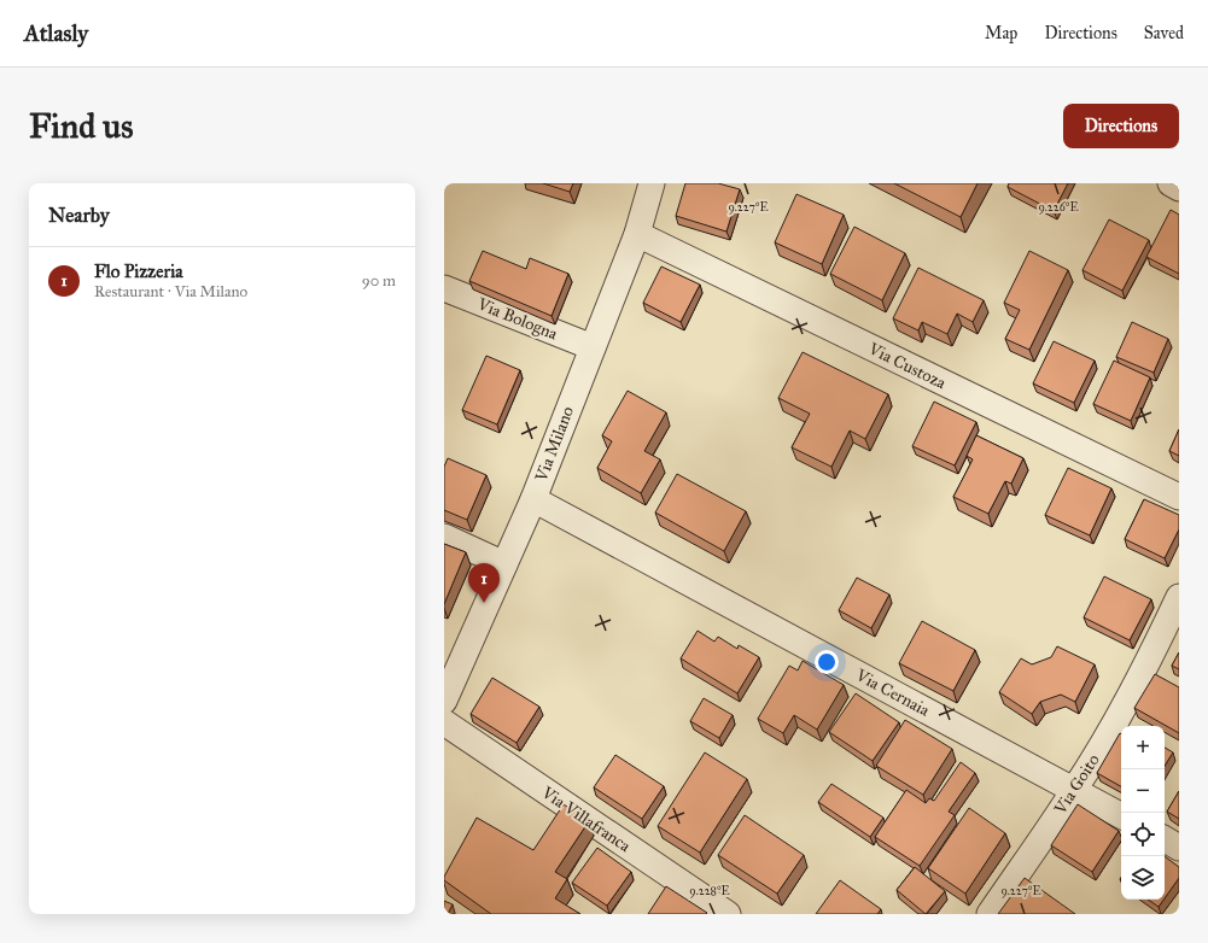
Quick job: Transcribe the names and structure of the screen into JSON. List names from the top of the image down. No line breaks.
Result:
{"streets":{"street":["Via Bologna","Via Custoza","Via Milano","Via Cernaia","Via Goito","Via Villafranca"]},"crossings":[["Via Bologna","Via Milano"],["Via Custoza","Via Milano"],["Via Milano","Via Cernaia"],["Via Cernaia","Via Goito"]],"page":{"header":"Atlasly","nav":["Map","Directions","Saved"],"buttons":"Directions","title":"Find us","heading":"Nearby","list":[{"mark":"1","name":"Flo Pizzeria","note":"Restaurant · Via Milano","value":"90 m"}],"pins":"1","map_buttons":["+","−"]},"coordinates":["9.227°E","9.226°E","9.228°E"]}
